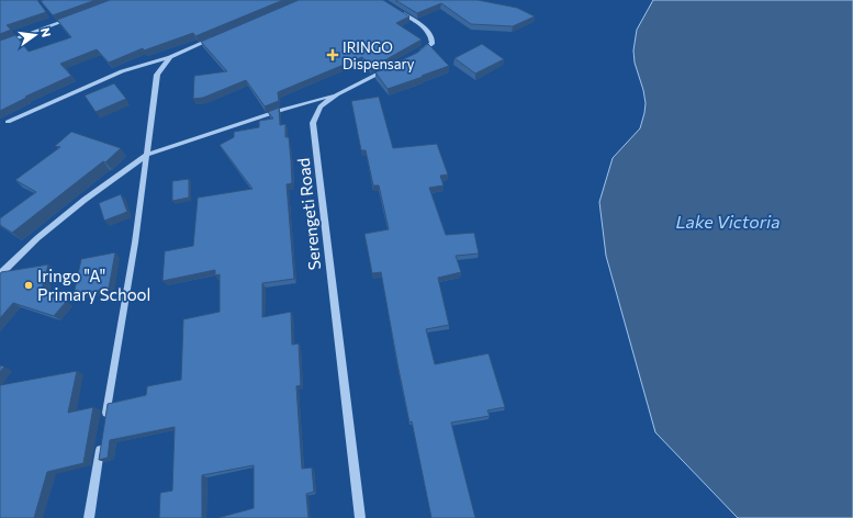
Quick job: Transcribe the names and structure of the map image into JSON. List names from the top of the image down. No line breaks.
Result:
{"streets":{"street":["Serengeti Road"]},"water":["Lake Victoria"],"places":{"health":["IRINGO Dispensary"],"other":["Iringo \"A\" Primary School"]},"north":"right"}
